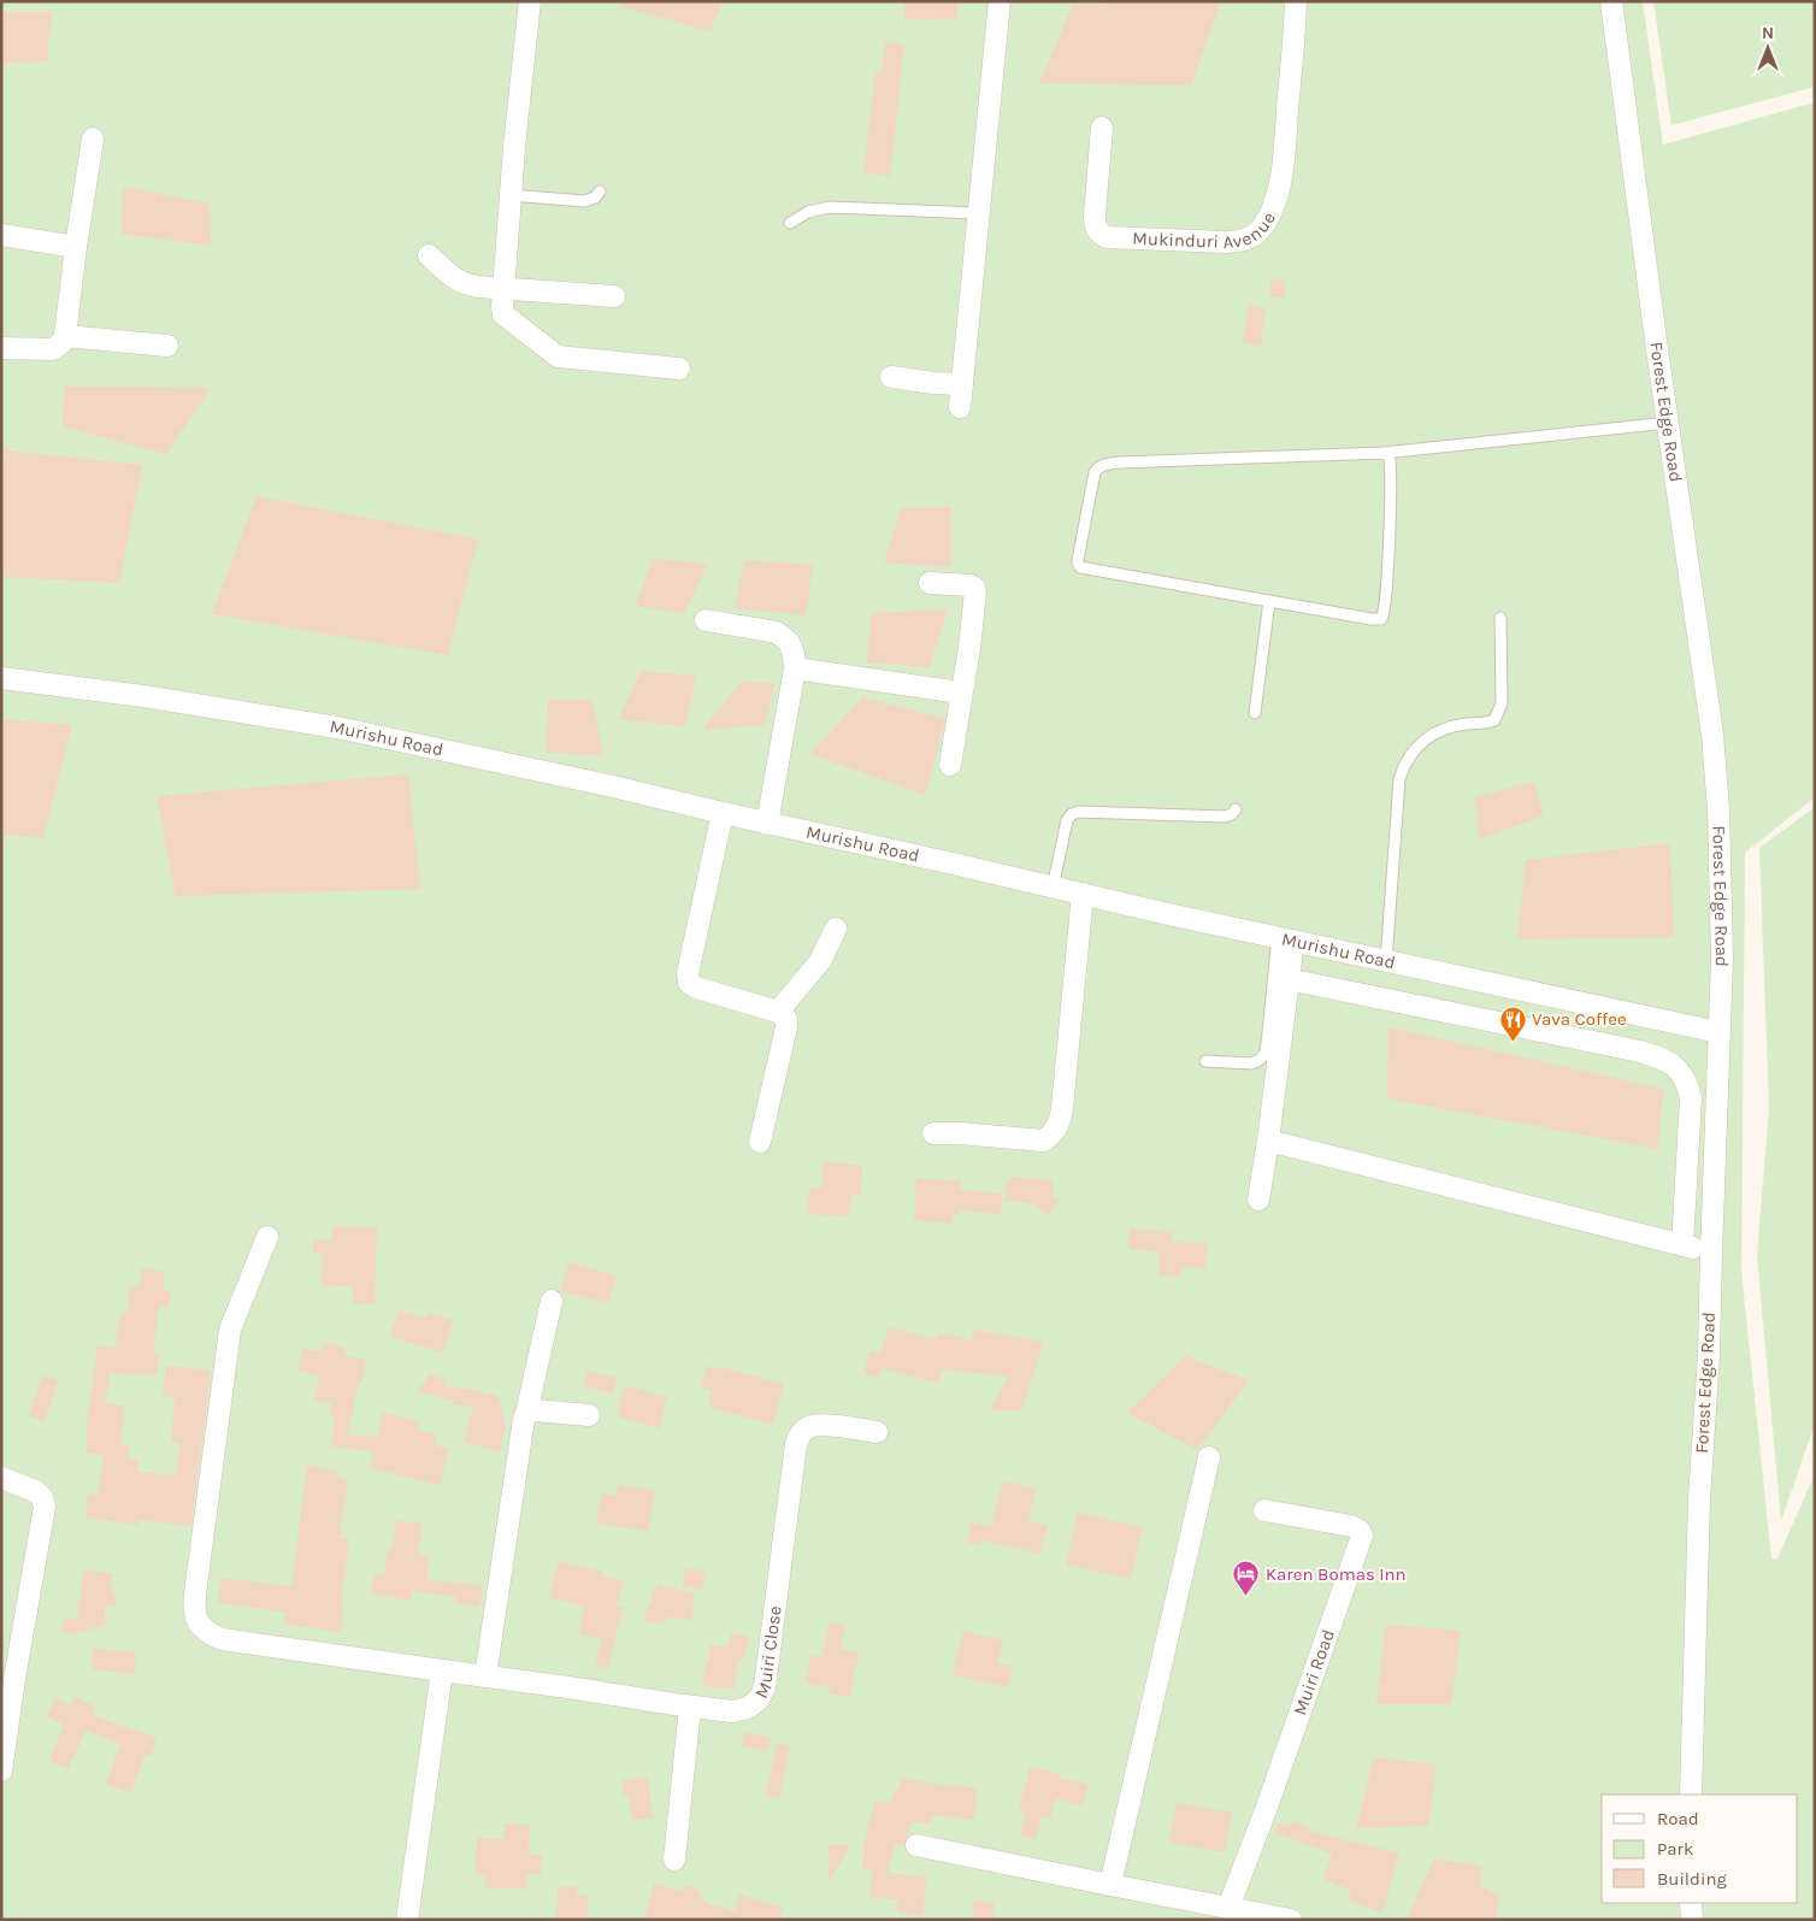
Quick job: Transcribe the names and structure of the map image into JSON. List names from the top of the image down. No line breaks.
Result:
{"streets":{"street":["Mukinduri Avenue","Forest Edge Road","Murishu Road","Muiri Close","Muiri Road"]},"crossings":[["Forest Edge Road","Murishu Road"]],"places":{"restaurant":["Vava Coffee"],"hotel":["Karen Bomas Inn"]},"legend":["Road","Park","Building"],"north":"top"}
